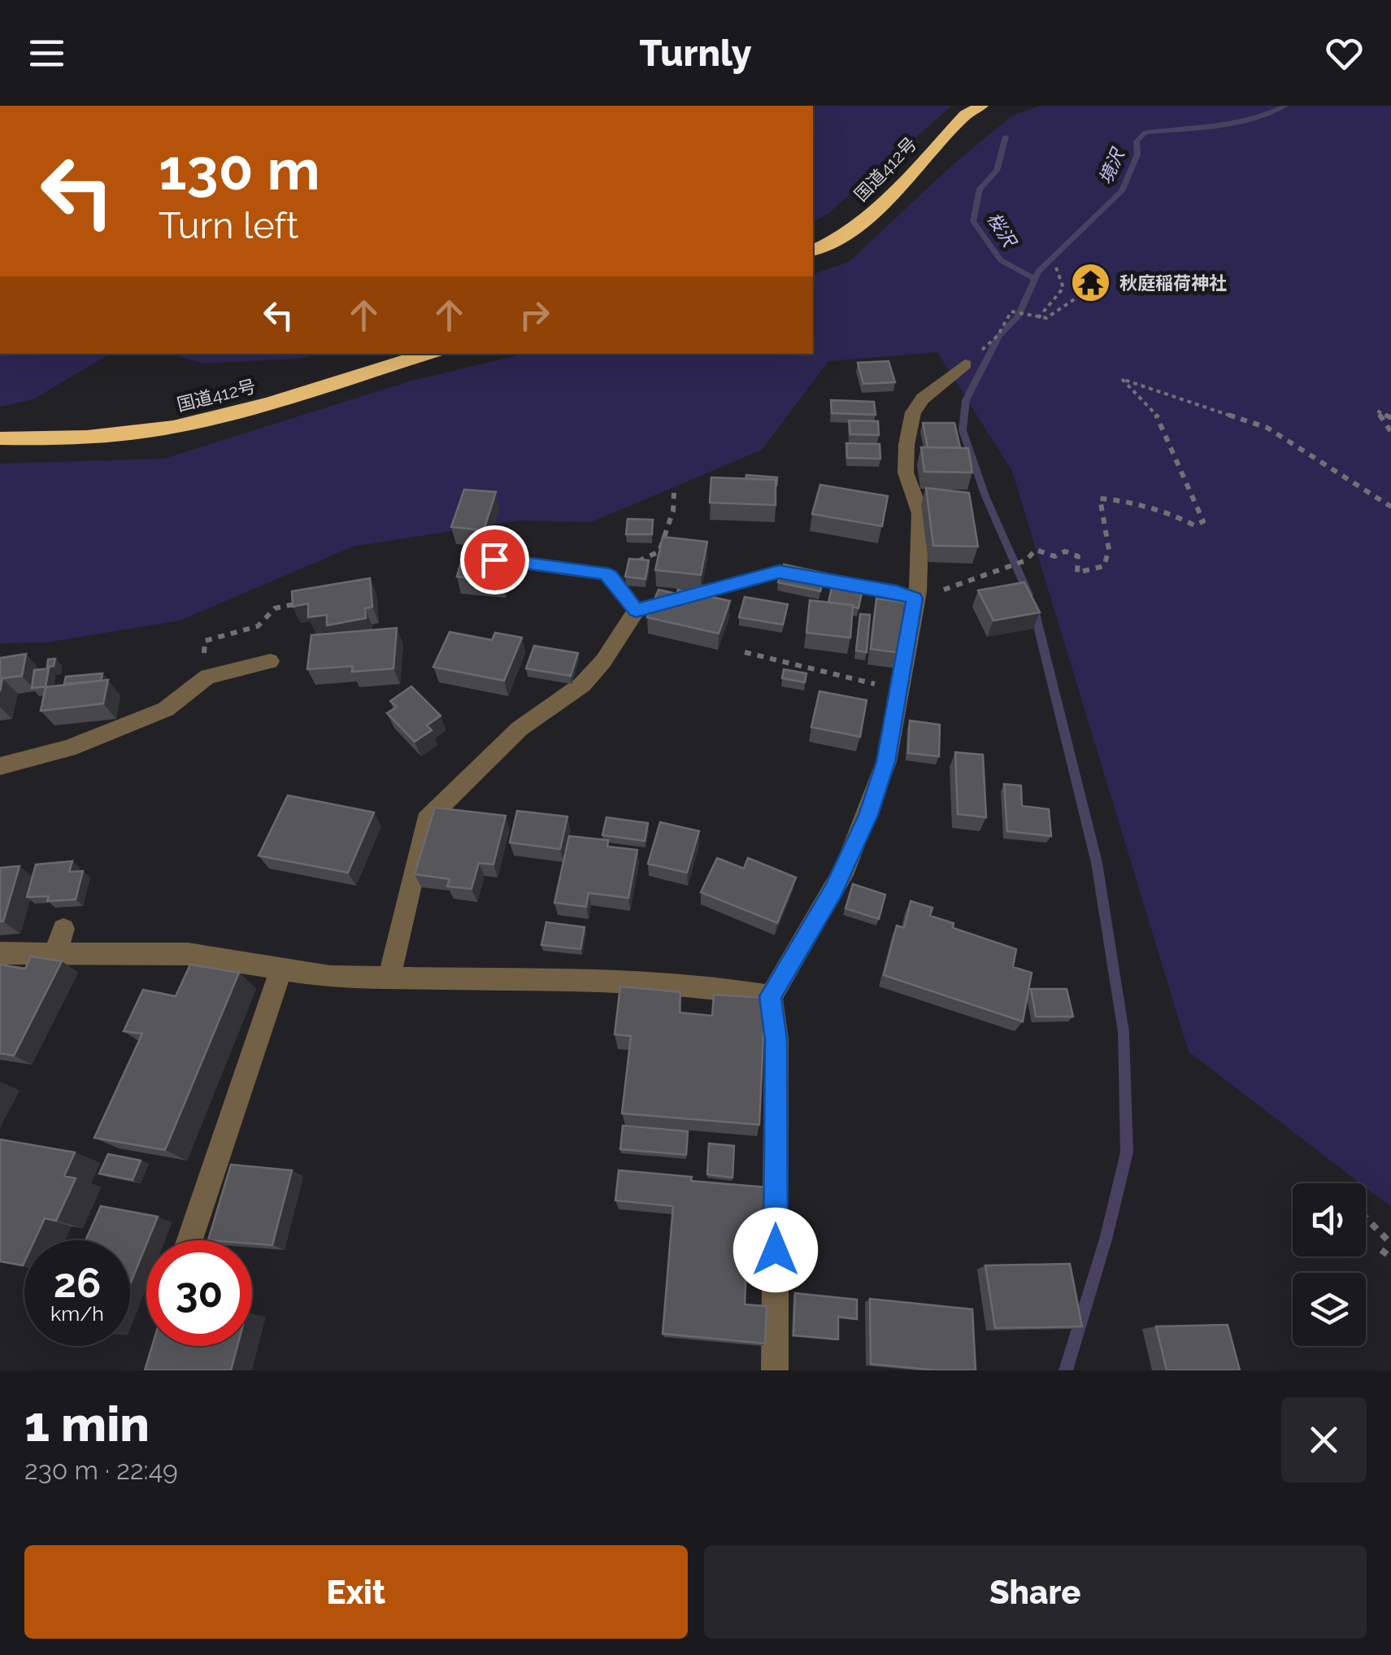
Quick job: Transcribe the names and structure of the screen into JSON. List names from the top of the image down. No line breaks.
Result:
{"streets":{"highway":["国道412号"]},"water":["境沢","桜沢"],"places":{"temple":["秋庭稲荷神社"]},"page":{"header":"Turnly","turn":["130 m","Turn left"],"speed":"26 km/h","limit":"30","heading":["1 min","230 m · 22:49"],"buttons":["Exit","Share"]}}
